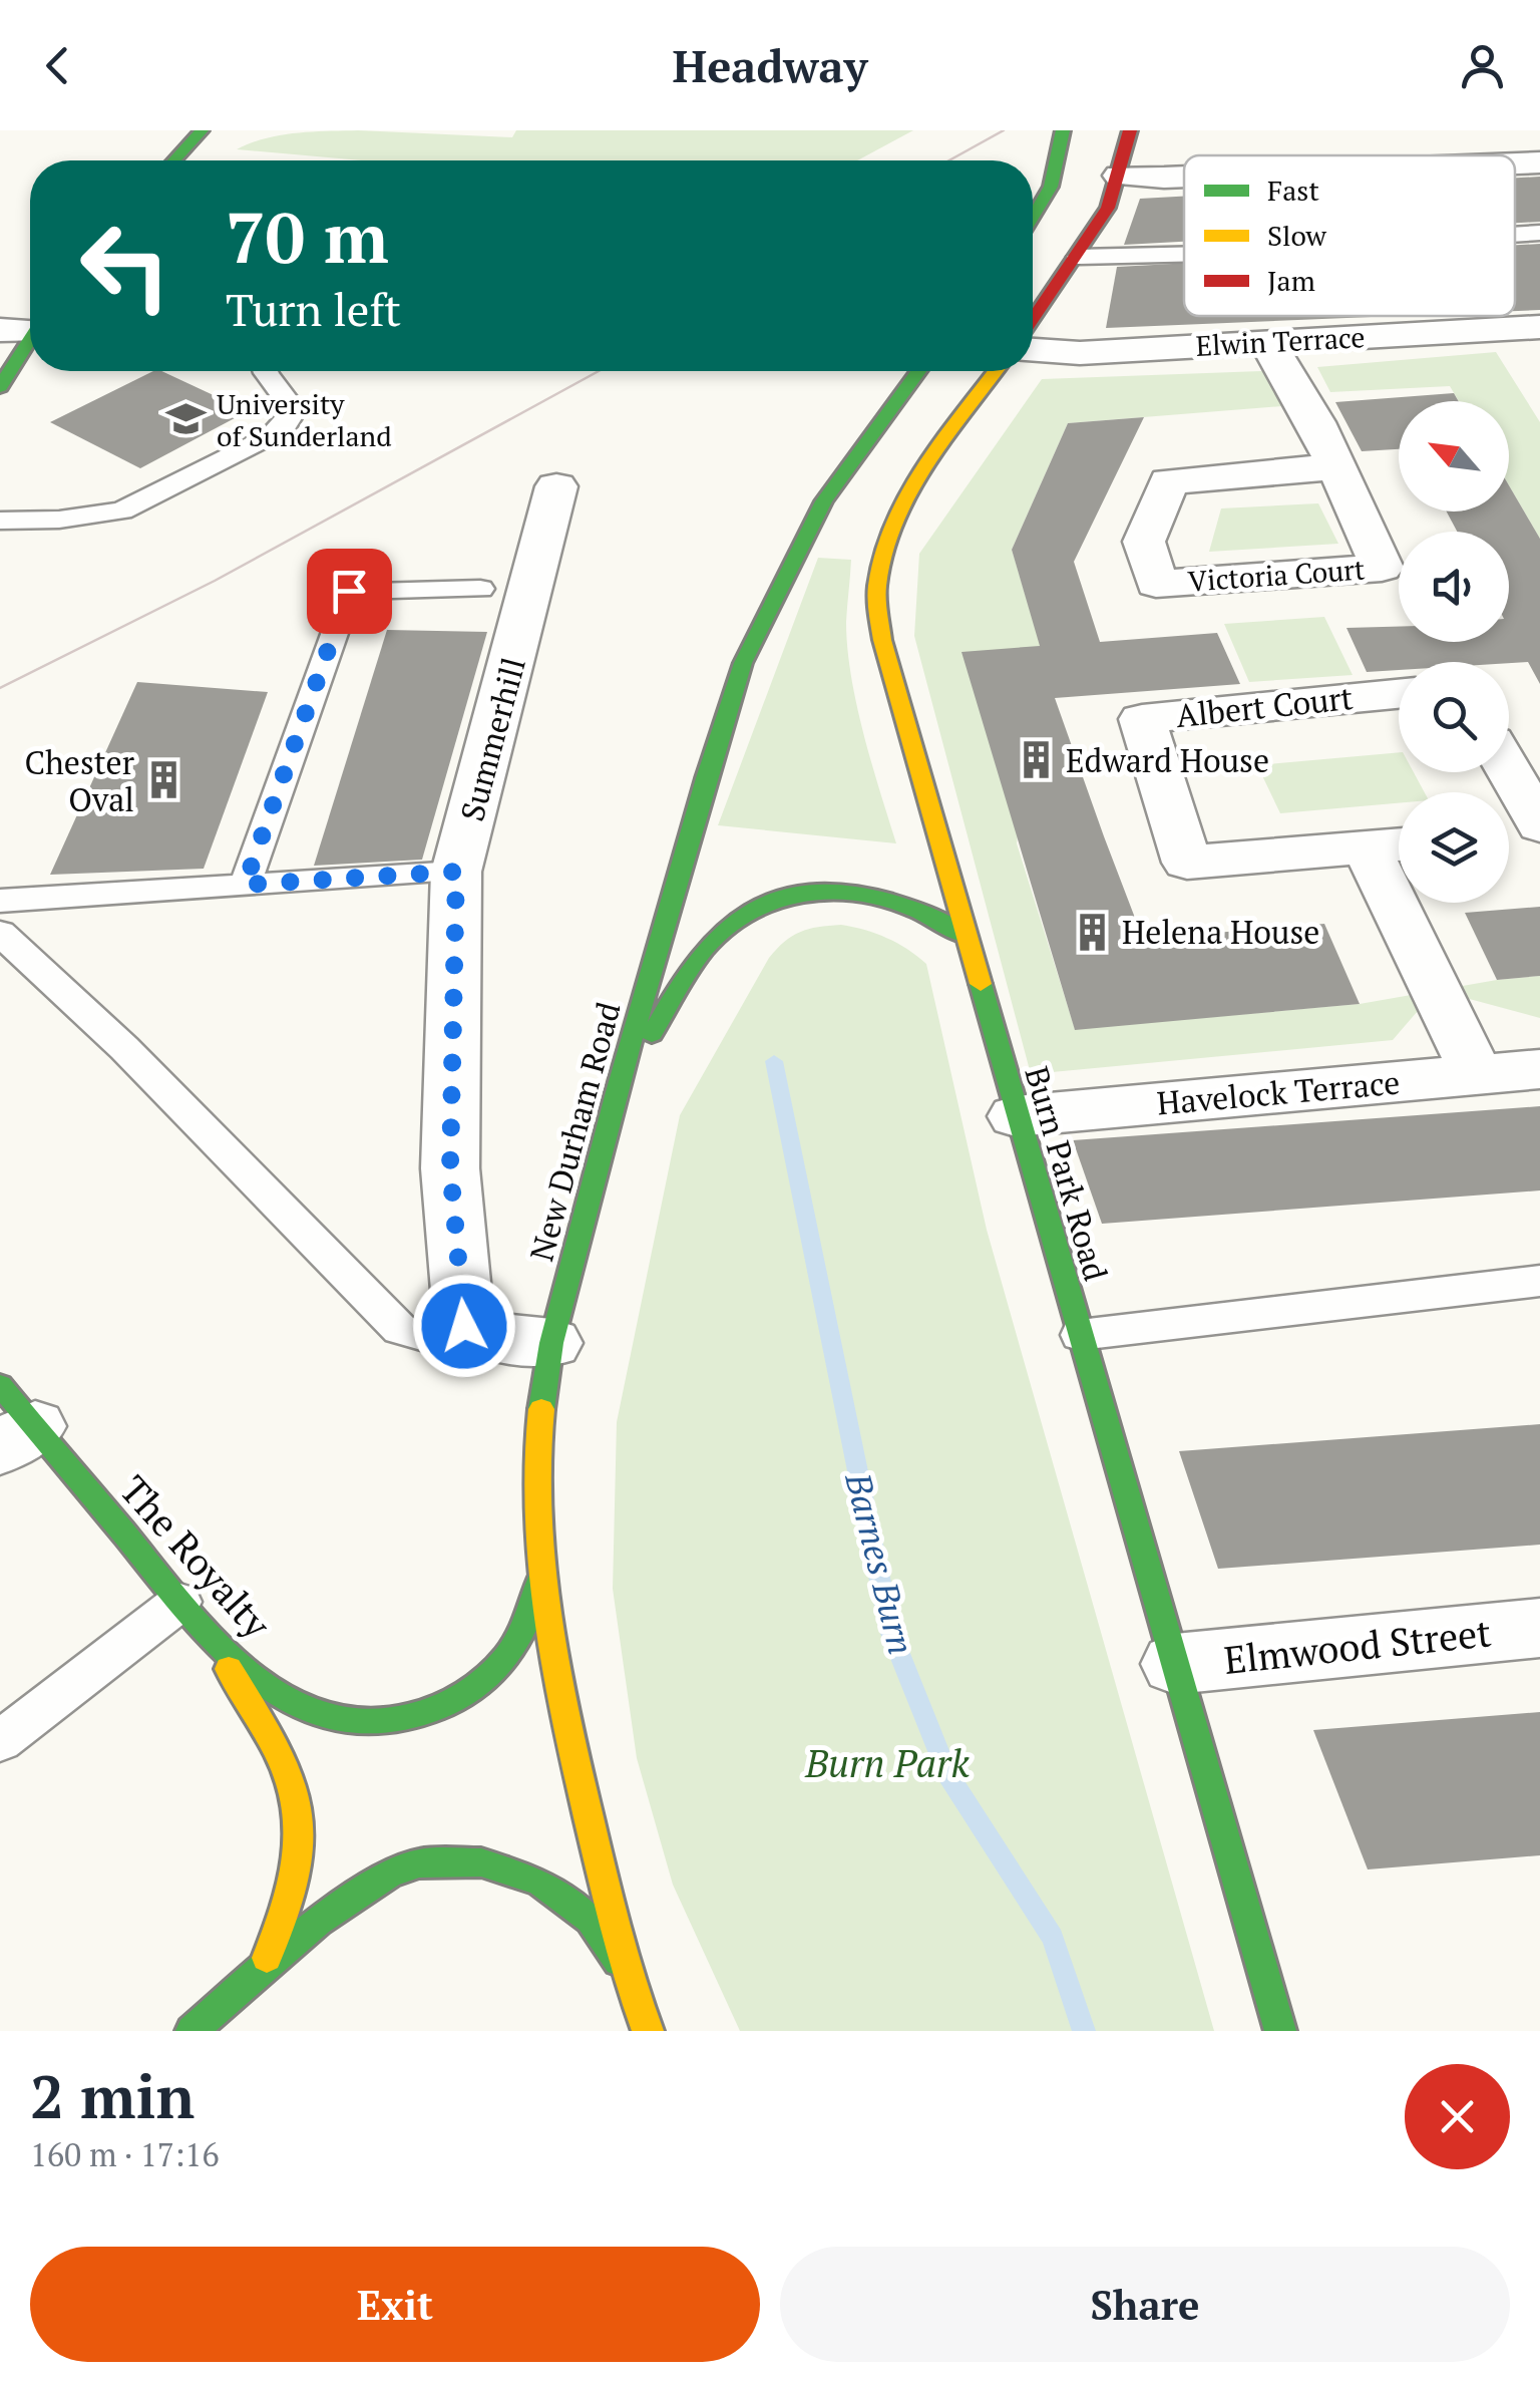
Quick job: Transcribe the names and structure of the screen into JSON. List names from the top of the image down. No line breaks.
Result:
{"streets":{"main road":["New Durham Road","Burn Park Road","The Royalty"],"street":["Elwin Terrace","Victoria Court","Albert Court","Summerhill","Havelock Terrace","Elmwood Street"]},"crossings":[["Elwin Terrace","Victoria Court"],["Albert Court","Havelock Terrace"],["Havelock Terrace","Burn Park Road"],["New Durham Road","The Royalty"],["Burn Park Road","Elmwood Street"]],"water":["Barnes Burn"],"parks":["Burn Park"],"places":{"school or university":["University of Sunderland"],"building":["Edward House","Chester Oval","Helena House"]},"legend":["Fast","Slow","Jam"],"north":"top left","page":{"header":"Headway","turn":["70 m","Turn left"],"heading":["2 min","160 m · 17:16"],"buttons":["Exit","Share"]}}
